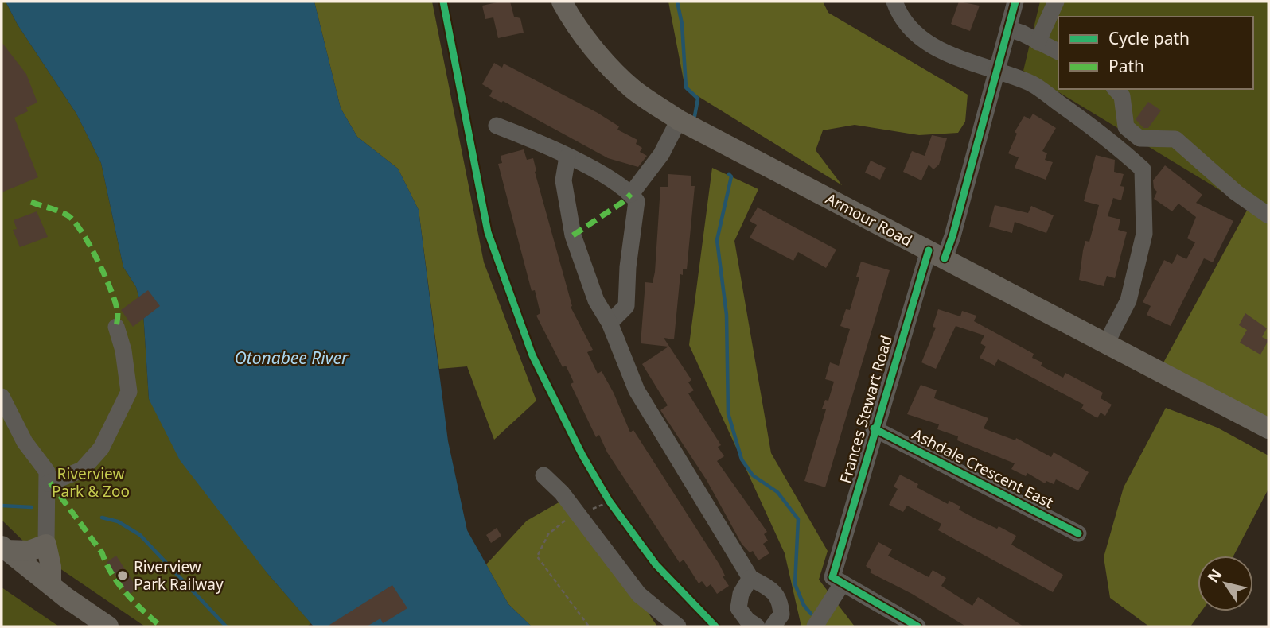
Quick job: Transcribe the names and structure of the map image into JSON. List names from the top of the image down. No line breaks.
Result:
{"streets":{"main road":["Armour Road"],"street":["Frances Stewart Road","Ashdale Crescent East"]},"crossings":[["Armour Road","Frances Stewart Road"],["Frances Stewart Road","Ashdale Crescent East"]],"water":["Otonabee River"],"parks":["Riverview Park & Zoo"],"places":["Riverview Park Railway"],"legend":["Cycle path","Path"],"north":"top left"}
